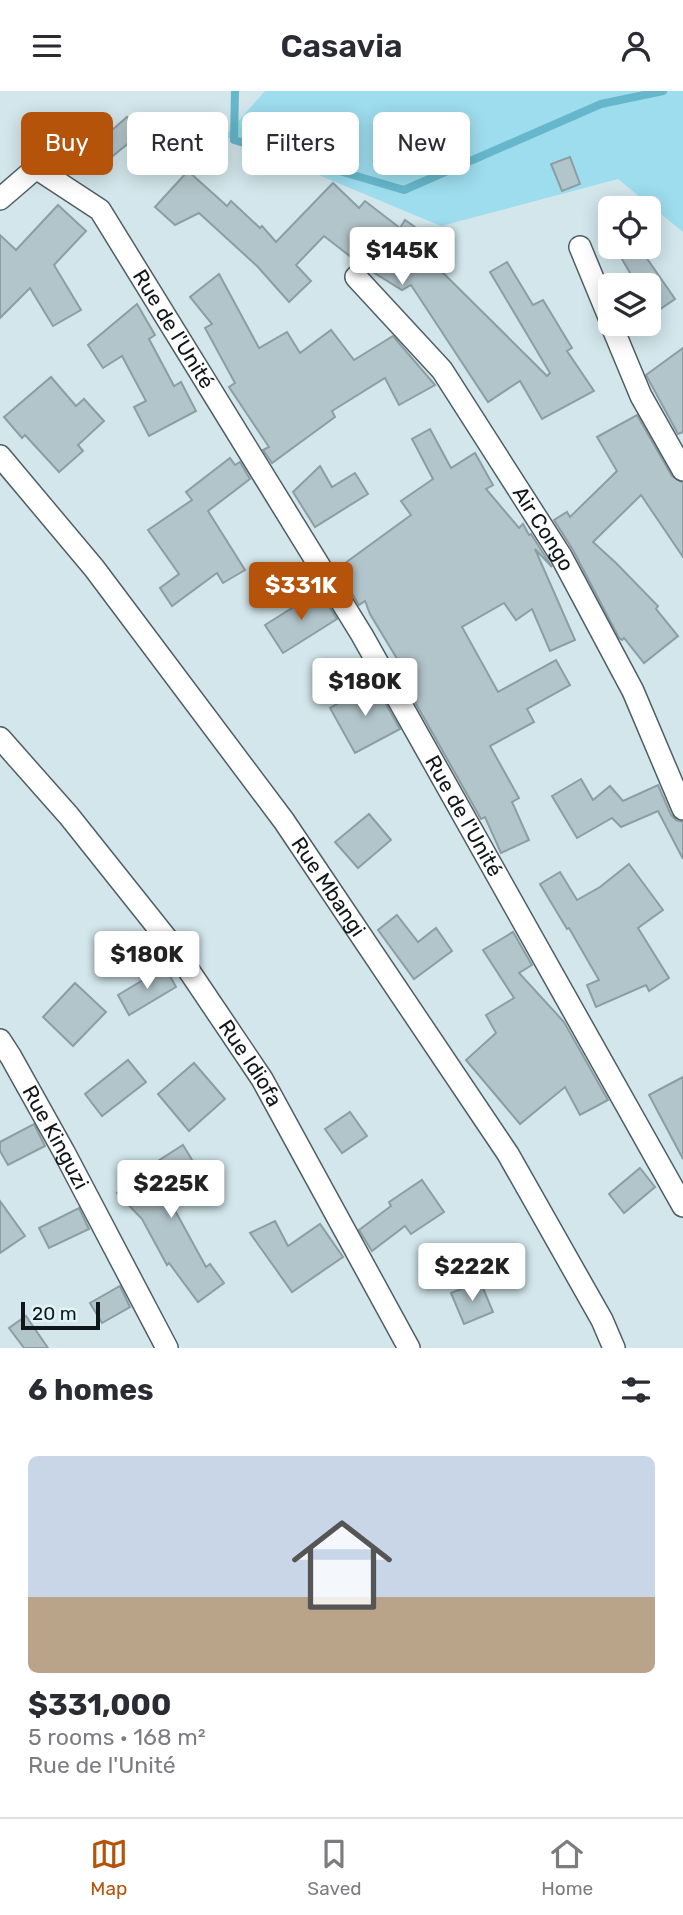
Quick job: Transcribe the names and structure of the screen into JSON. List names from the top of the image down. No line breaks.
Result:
{"streets":{"street":["Rue de l'Unité","Air Congo","Rue Mbangi","Rue Idiofa","Rue Kinguzi"]},"scale_bar":"20 m","page":{"header":"Casavia","chip":["Buy","Rent","Filters","New"],"price":["$145K","$331K","$180K","$180K","$225K","$222K"],"scale":"20 m","heading":"6 homes","list":[{"name":"$331,000","note":"5 rooms · 168 m² · Rue de l'Unité"}],"tabs":["Map","Saved","Home"]}}
